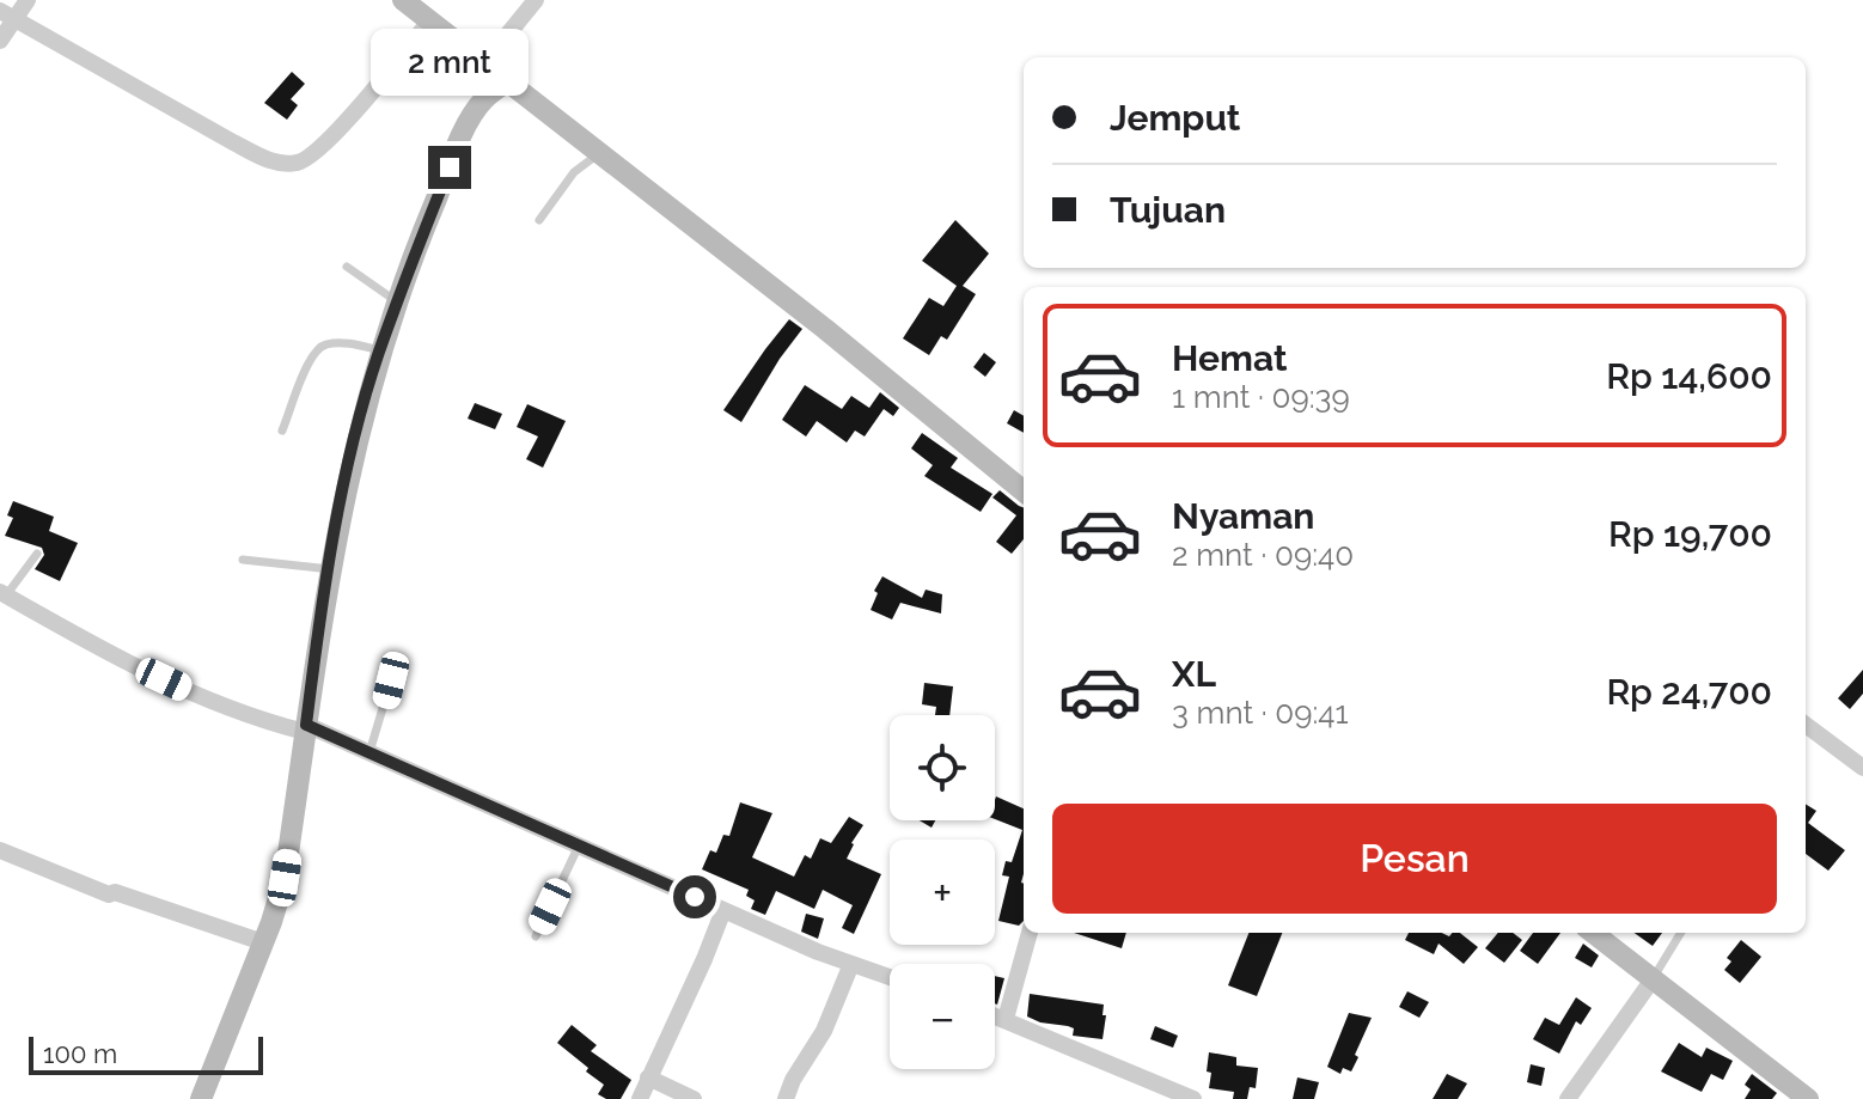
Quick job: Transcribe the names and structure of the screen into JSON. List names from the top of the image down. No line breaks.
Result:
{"scale_bar":"100 m","page":{"bubble":"2 mnt","banner":["Jemput","Tujuan"],"list":[{"name":"Hemat","note":"1 mnt · 09:39","value":"Rp 14,600"},{"name":"Nyaman","note":"2 mnt · 09:40","value":"Rp 19,700"},{"name":"XL","note":"3 mnt · 09:41","value":"Rp 24,700"}],"map_buttons":["+","−"],"buttons":"Pesan","scale":"100 m"}}
